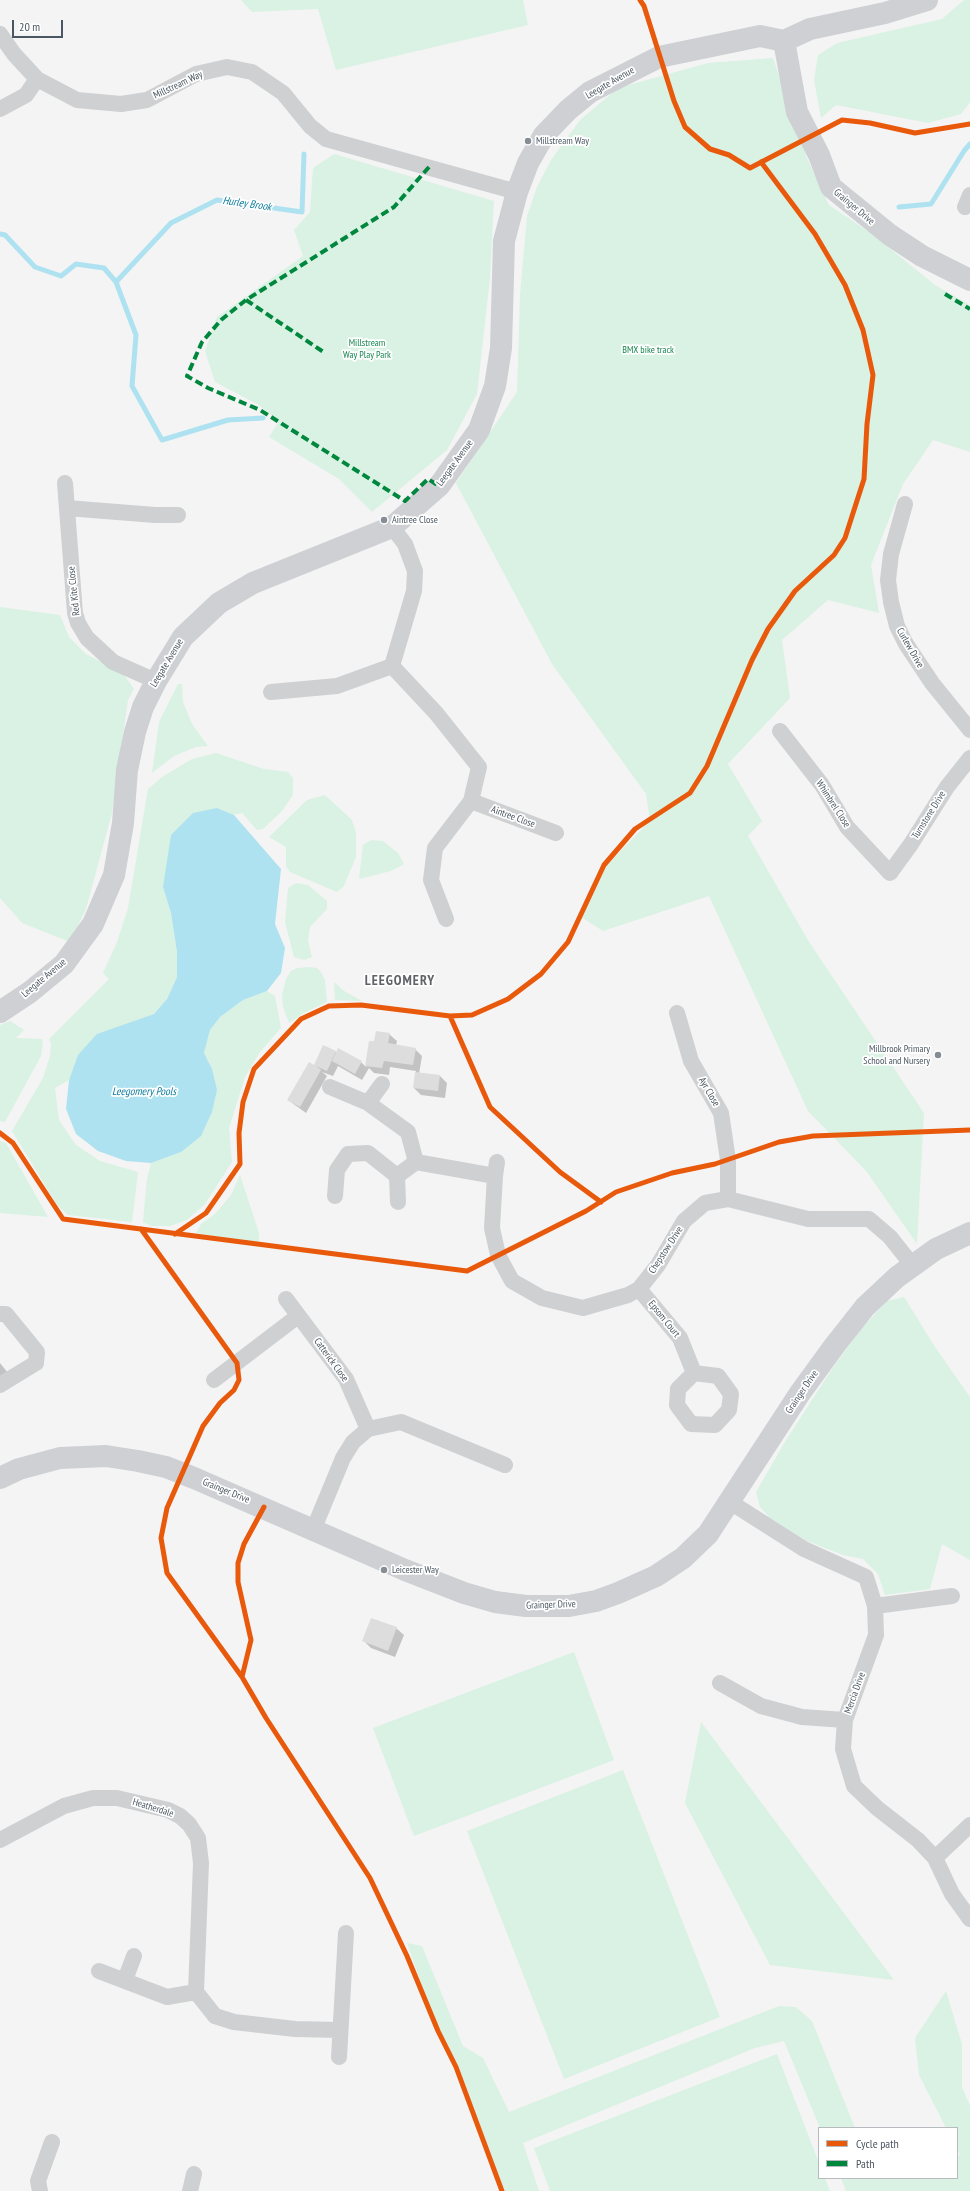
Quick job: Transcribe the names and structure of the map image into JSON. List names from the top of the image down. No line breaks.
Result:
{"streets":{"street":["Leegate Avenue","Millstream Way","Grainger Drive","Red Kite Close","Curlew Drive","Whimbrel Close","Turnstone Drive","Aintree Close","Ayr Close","Chepstow Drive","Epsom Court","Catterick Close","Mercia Drive","Heatherdale"]},"crossings":[["Leegate Avenue","Millstream Way"],["Leegate Avenue","Grainger Drive"],["Leegate Avenue","Red Kite Close"],["Grainger Drive","Chepstow Drive"],["Grainger Drive","Mercia Drive"],["Whimbrel Close","Turnstone Drive"],["Ayr Close","Chepstow Drive"],["Chepstow Drive","Epsom Court"]],"districts":["LEEGOMERY"],"water":["Hurley Brook","Leegomery Pools"],"parks":["Millstream Way Play Park","BMX bike track"],"places":["Millstream Way","Aintree Close","Millbrook Primary School and Nursery","Leicester Way"],"legend":["Cycle path","Path"],"scale_bar":"20 m"}
